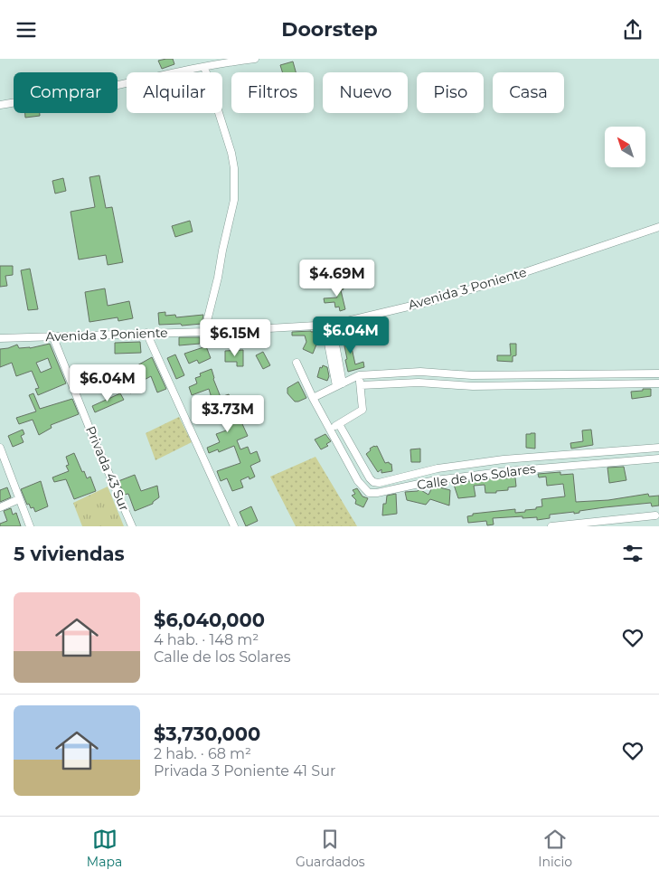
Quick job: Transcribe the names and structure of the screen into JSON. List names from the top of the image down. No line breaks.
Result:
{"streets":{"street":["Avenida 3 Poniente","Privada 43 Sur","Calle de los Solares"]},"crossings":[["Avenida 3 Poniente","Privada 43 Sur"]],"north":"top left","page":{"header":"Doorstep","chip":["Comprar","Alquilar","Filtros","Nuevo","Piso","Casa"],"price":["$4.69M","$6.04M","$6.15M","$6.04M","$3.73M"],"heading":"5 viviendas","list":[{"name":"$6,040,000","note":"4 hab. · 148 m² · Calle de los Solares"},{"name":"$3,730,000","note":"2 hab. · 68 m² · Privada 3 Poniente 41 Sur"}],"tabs":["Mapa","Guardados","Inicio"]}}
